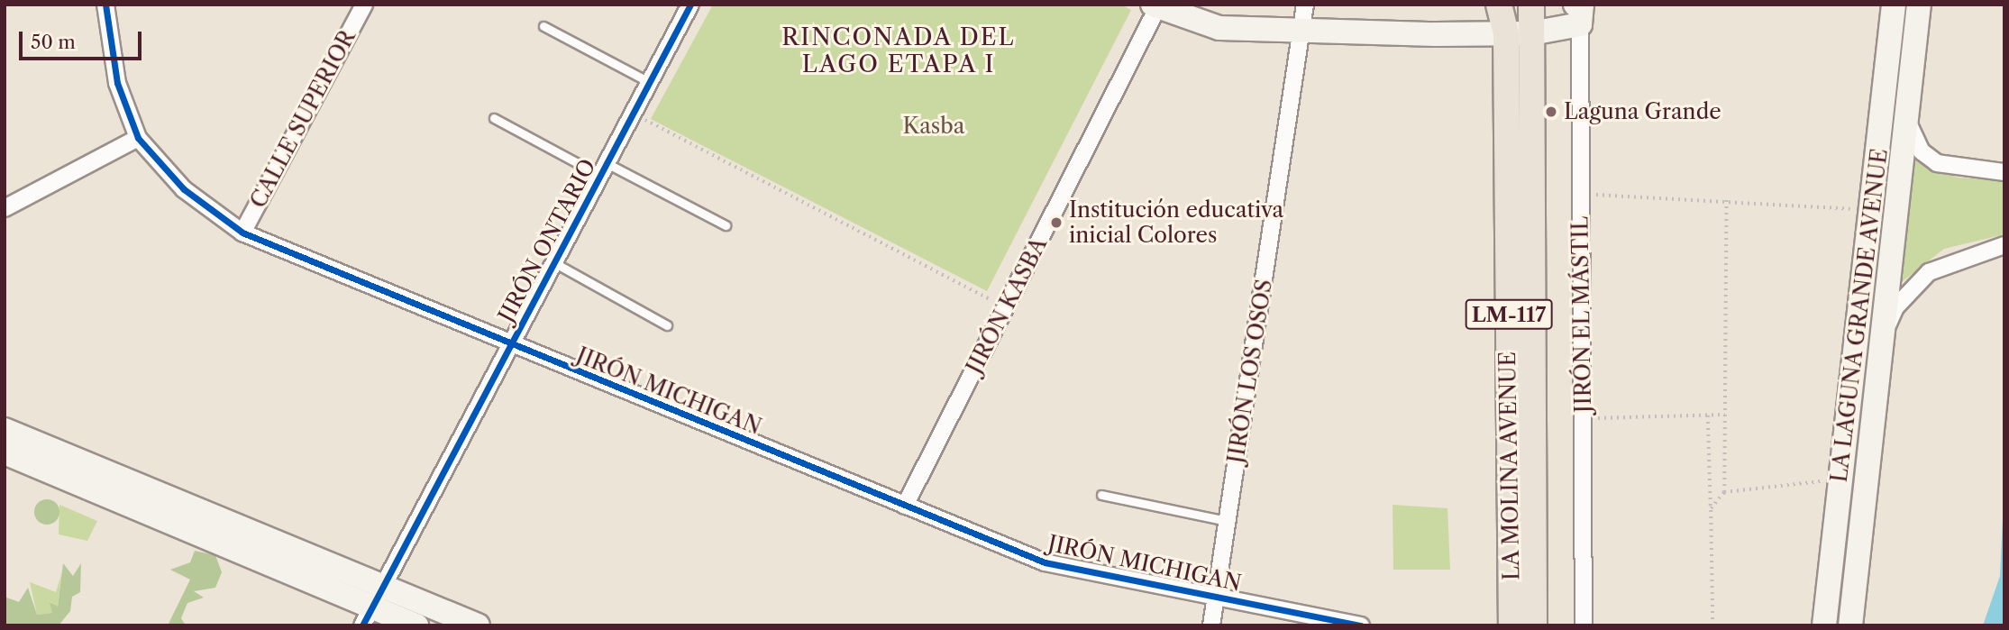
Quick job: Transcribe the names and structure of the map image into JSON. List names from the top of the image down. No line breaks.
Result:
{"streets":{"main road":["LM-117","LA MOLINA AVENUE"],"street":["CALLE SUPERIOR","JIRÓN ONTARIO","JIRÓN KASBA","JIRÓN EL MÁSTIL","LA LAGUNA GRANDE AVENUE","JIRÓN LOS OSOS","JIRÓN MICHIGAN"]},"crossings":[["CALLE SUPERIOR","JIRÓN MICHIGAN"],["JIRÓN ONTARIO","JIRÓN MICHIGAN"],["JIRÓN KASBA","JIRÓN MICHIGAN"],["JIRÓN LOS OSOS","JIRÓN MICHIGAN"]],"districts":["RINCONADA DEL LAGO ETAPA I"],"parks":["Kasba"],"places":["Laguna Grande","Institución educativa inicial Colores"],"scale_bar":"50 m"}
